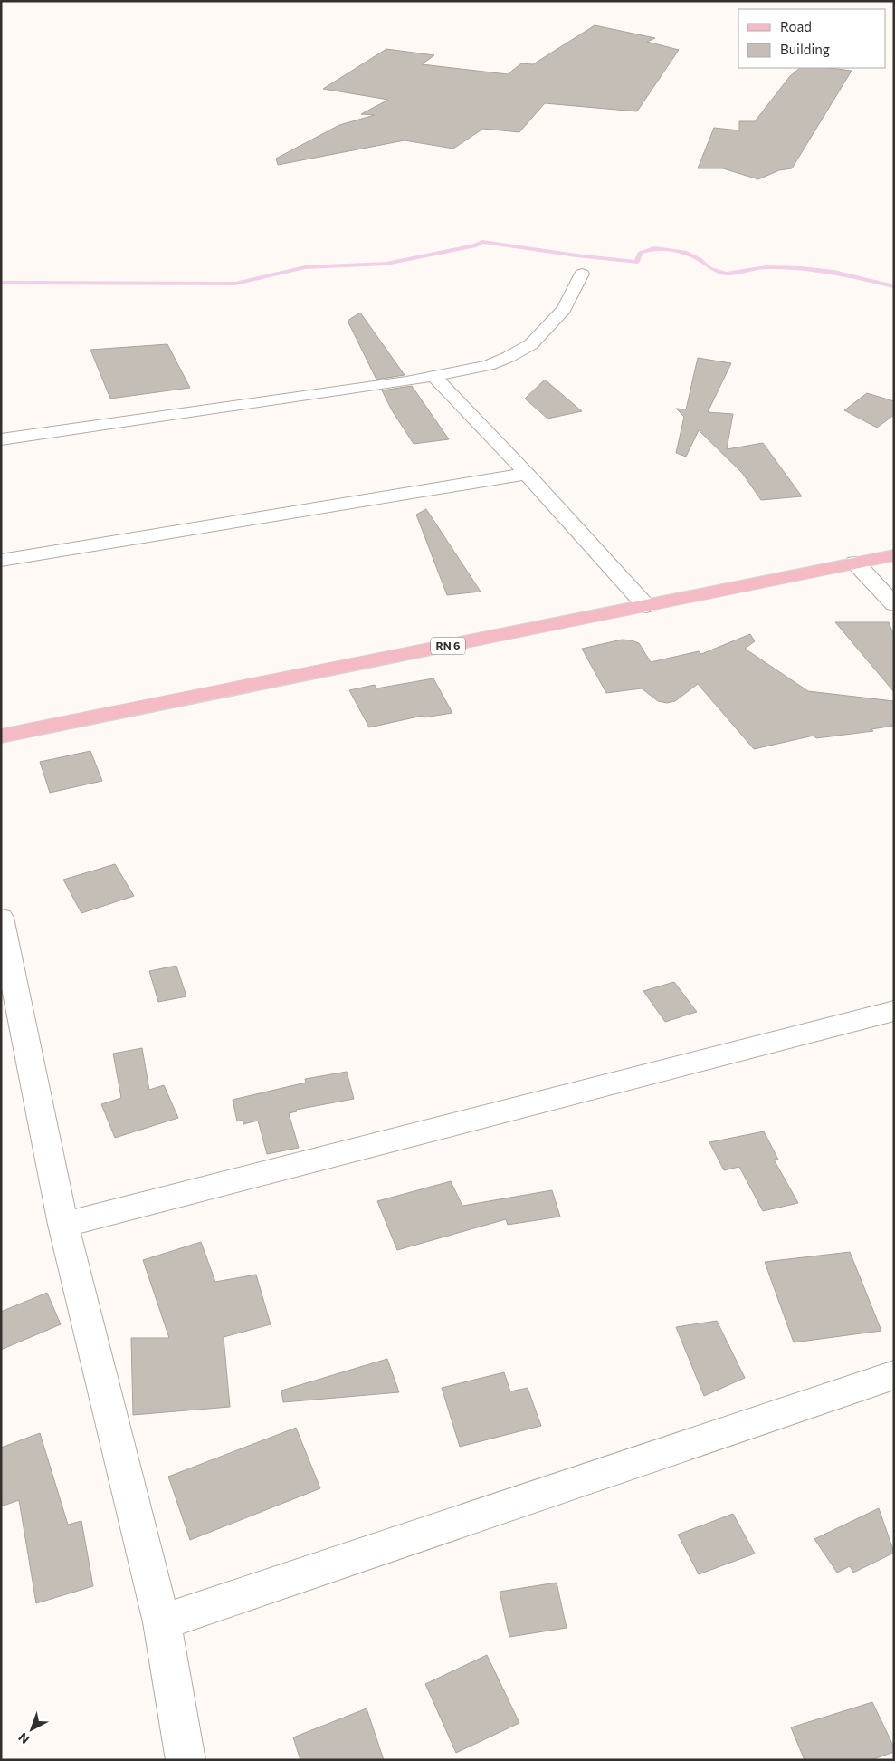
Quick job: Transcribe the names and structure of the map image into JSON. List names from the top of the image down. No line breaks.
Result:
{"streets":{"main road":["RN 6"]},"legend":["Road","Building"],"north":"bottom left"}
